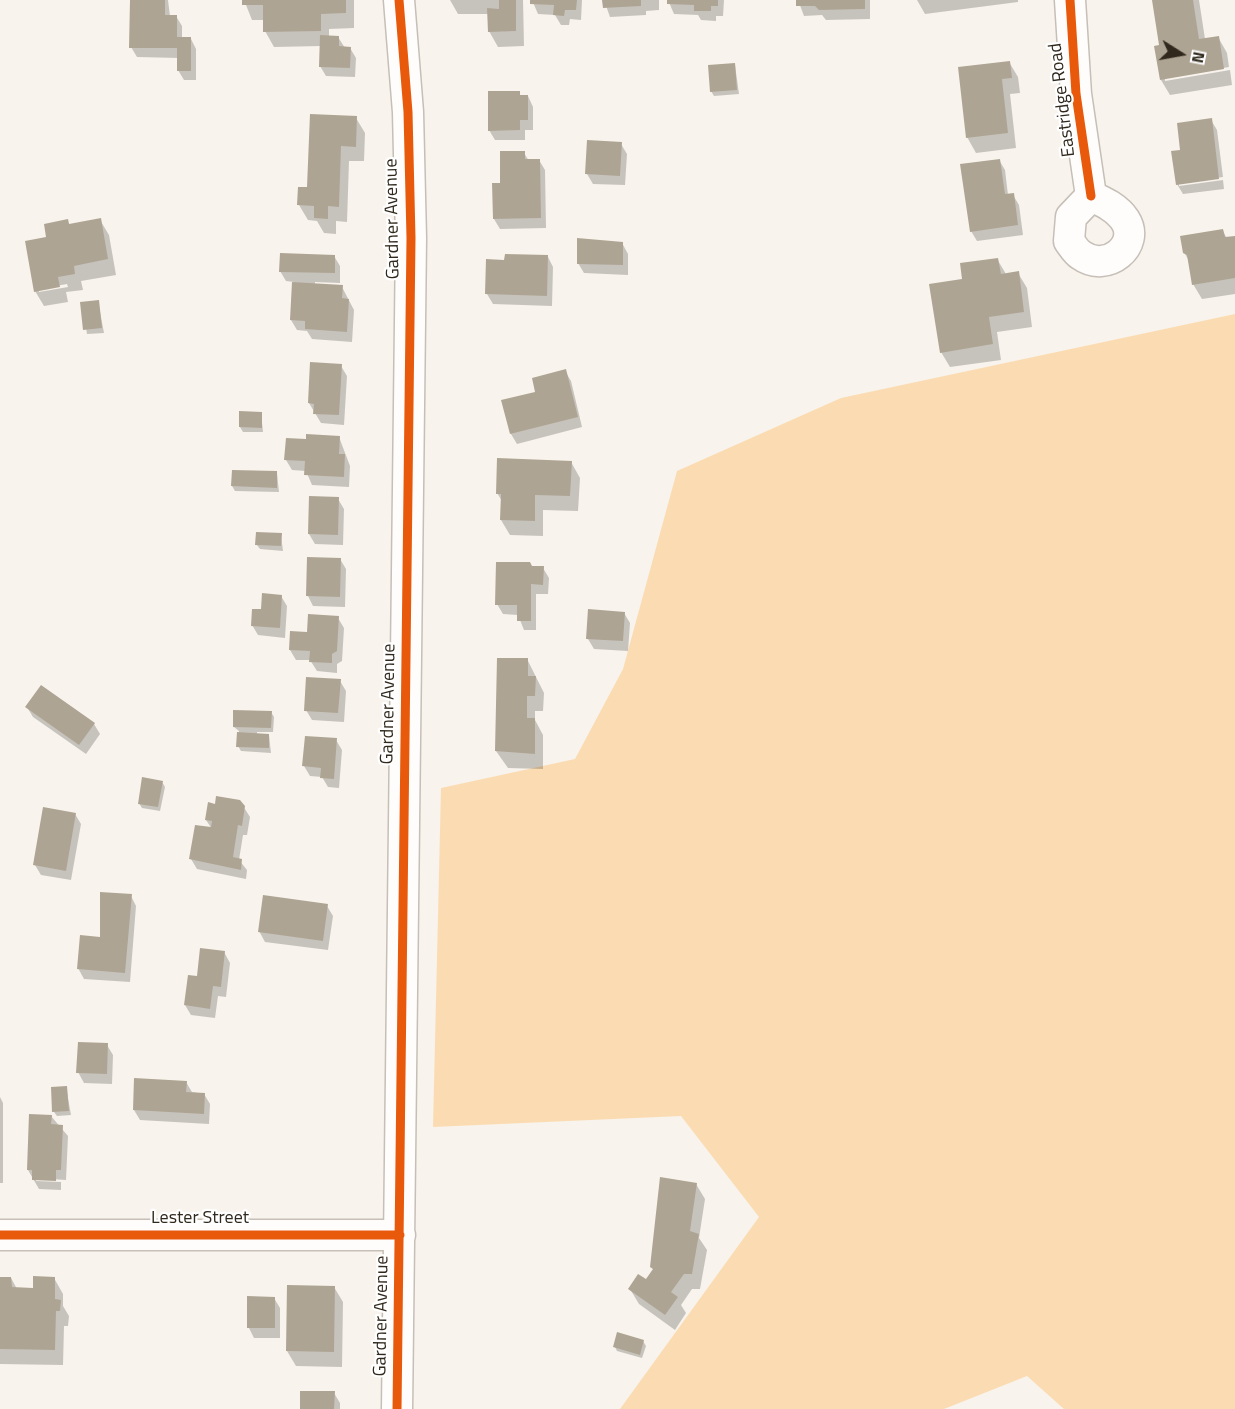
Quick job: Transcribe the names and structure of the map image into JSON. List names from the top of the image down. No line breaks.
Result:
{"streets":{"street":["Eastridge Road","Gardner Avenue","Lester Street"]},"crossings":[["Gardner Avenue","Lester Street"]],"north":"right"}
